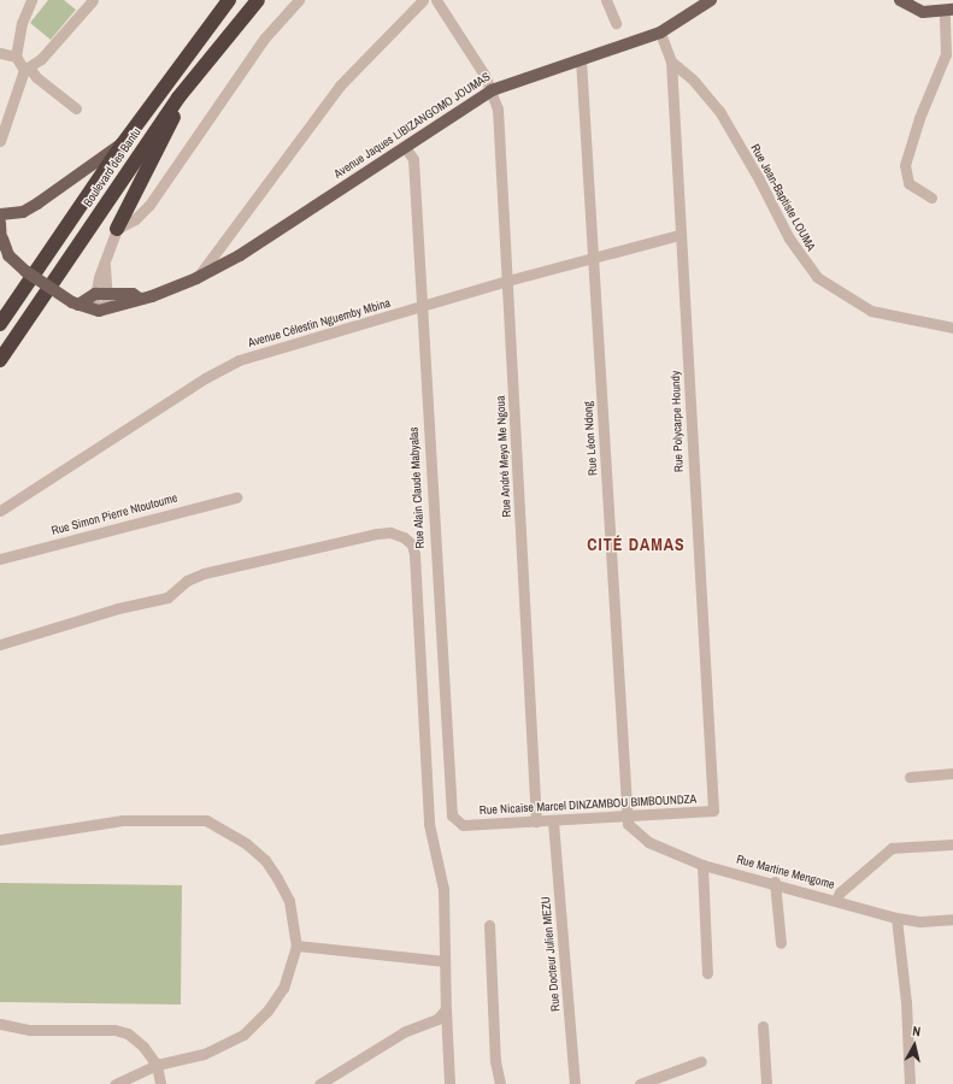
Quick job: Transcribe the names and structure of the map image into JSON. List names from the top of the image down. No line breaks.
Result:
{"streets":{"highway":["Boulevard des Bantu"],"main road":["Avenue Jaques LIBIZANGOMO JOUMAS"],"street":["Rue Jean-Baptiste LOUMA","Avenue Célestin Nguemby Mbina","Rue Polycarpe Houndy","Rue Léon Ndong","Rue André Meyo Me Ngoua","Rue Alain Claude Mabyalas","Rue Simon Pierre Ntoutoume","Rue Nicaise Marcel DINZAMBOU BIMBOUNDZA","Rue Martine Mengome","Rue Docteur Julien MEZU"]},"crossings":[["Avenue Jaques LIBIZANGOMO JOUMAS","Rue Polycarpe Houndy"],["Avenue Jaques LIBIZANGOMO JOUMAS","Rue Léon Ndong"],["Avenue Jaques LIBIZANGOMO JOUMAS","Rue André Meyo Me Ngoua"],["Avenue Jaques LIBIZANGOMO JOUMAS","Rue Alain Claude Mabyalas"],["Rue Jean-Baptiste LOUMA","Rue Polycarpe Houndy"],["Avenue Célestin Nguemby Mbina","Rue Polycarpe Houndy"],["Avenue Célestin Nguemby Mbina","Rue Léon Ndong"],["Avenue Célestin Nguemby Mbina","Rue André Meyo Me Ngoua"],["Avenue Célestin Nguemby Mbina","Rue Alain Claude Mabyalas"],["Rue Polycarpe Houndy","Rue Nicaise Marcel DINZAMBOU BIMBOUNDZA"],["Rue Léon Ndong","Rue Nicaise Marcel DINZAMBOU BIMBOUNDZA"],["Rue Léon Ndong","Rue Martine Mengome"],["Rue André Meyo Me Ngoua","Rue Nicaise Marcel DINZAMBOU BIMBOUNDZA"],["Rue Alain Claude Mabyalas","Rue Nicaise Marcel DINZAMBOU BIMBOUNDZA"],["Rue Nicaise Marcel DINZAMBOU BIMBOUNDZA","Rue Martine Mengome"],["Rue Nicaise Marcel DINZAMBOU BIMBOUNDZA","Rue Docteur Julien MEZU"]],"districts":["CITÉ DAMAS"],"north":"top"}
